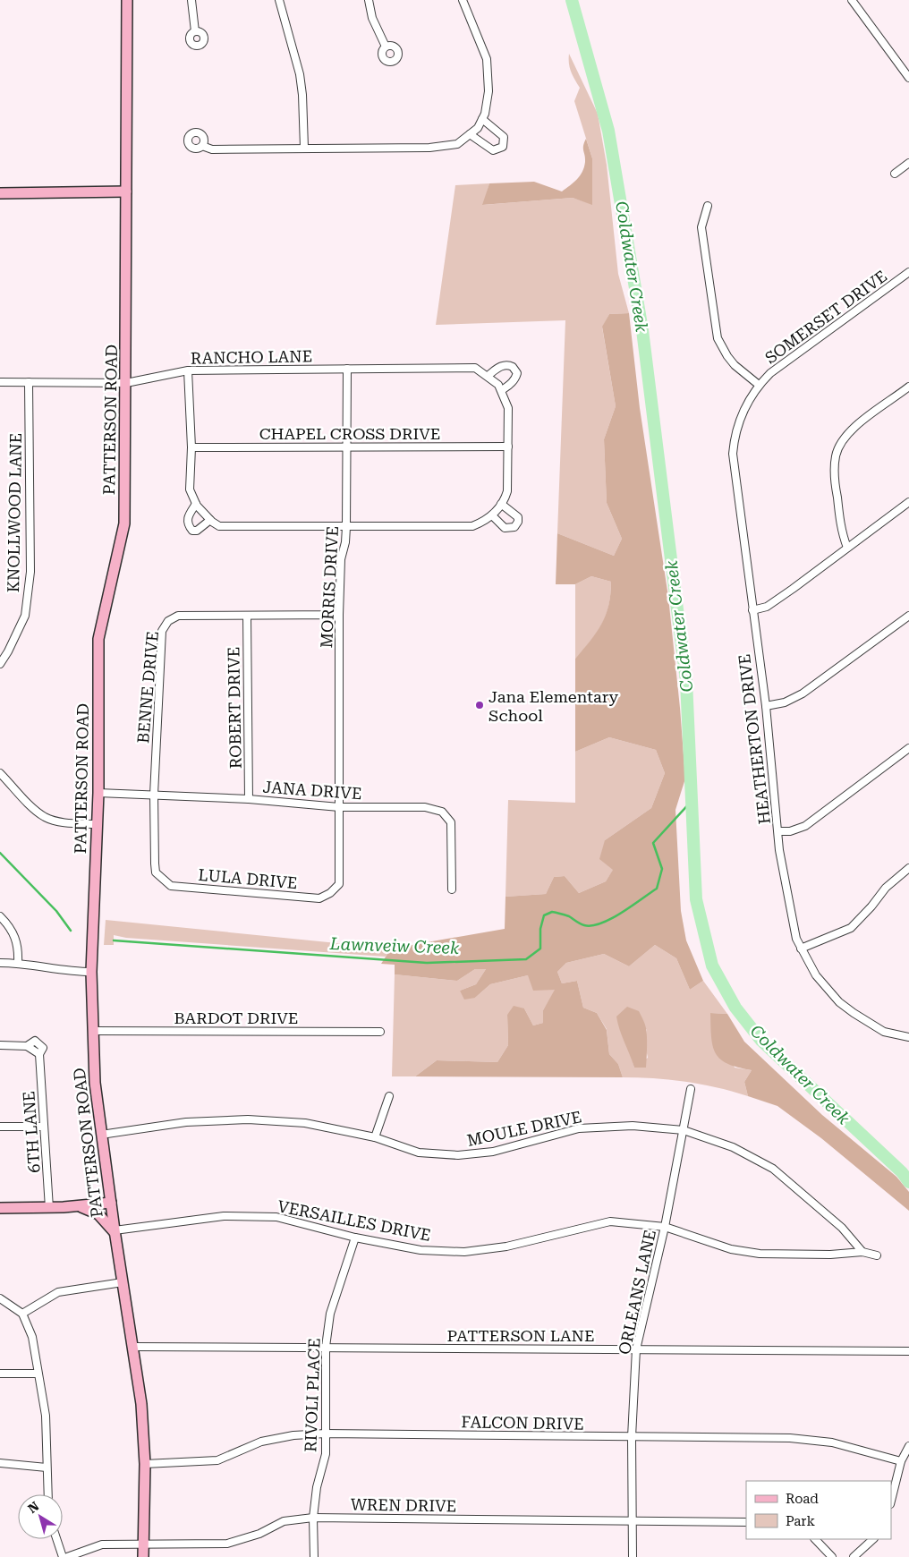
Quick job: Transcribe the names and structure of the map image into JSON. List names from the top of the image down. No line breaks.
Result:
{"streets":{"main road":["PATTERSON ROAD"],"street":["SOMERSET DRIVE","RANCHO LANE","CHAPEL CROSS DRIVE","KNOLLWOOD LANE","MORRIS DRIVE","BENNE DRIVE","ROBERT DRIVE","HEATHERTON DRIVE","JANA DRIVE","LULA DRIVE","BARDOT DRIVE","MOULE DRIVE","6TH LANE","VERSAILLES DRIVE","ORLEANS LANE","PATTERSON LANE","RIVOLI PLACE","FALCON DRIVE","WREN DRIVE"]},"crossings":[["SOMERSET DRIVE","HEATHERTON DRIVE"],["RANCHO LANE","PATTERSON ROAD"],["RANCHO LANE","KNOLLWOOD LANE"],["RANCHO LANE","MORRIS DRIVE"],["PATTERSON ROAD","JANA DRIVE"],["PATTERSON ROAD","BARDOT DRIVE"],["PATTERSON ROAD","MOULE DRIVE"],["PATTERSON ROAD","VERSAILLES DRIVE"],["PATTERSON ROAD","PATTERSON LANE"],["PATTERSON ROAD","FALCON DRIVE"],["PATTERSON ROAD","WREN DRIVE"],["CHAPEL CROSS DRIVE","MORRIS DRIVE"],["MORRIS DRIVE","BENNE DRIVE"],["MORRIS DRIVE","JANA DRIVE"],["MORRIS DRIVE","LULA DRIVE"],["BENNE DRIVE","ROBERT DRIVE"],["BENNE DRIVE","JANA DRIVE"],["BENNE DRIVE","LULA DRIVE"],["ROBERT DRIVE","JANA DRIVE"],["JANA DRIVE","LULA DRIVE"],["MOULE DRIVE","VERSAILLES DRIVE"],["MOULE DRIVE","ORLEANS LANE"],["VERSAILLES DRIVE","ORLEANS LANE"],["VERSAILLES DRIVE","RIVOLI PLACE"],["ORLEANS LANE","PATTERSON LANE"],["ORLEANS LANE","FALCON DRIVE"],["ORLEANS LANE","WREN DRIVE"],["PATTERSON LANE","RIVOLI PLACE"],["RIVOLI PLACE","FALCON DRIVE"],["RIVOLI PLACE","WREN DRIVE"]],"water":["Coldwater Creek","Lawnveiw Creek"],"places":["Jana Elementary School"],"legend":["Road","Park"],"north":"top left"}
